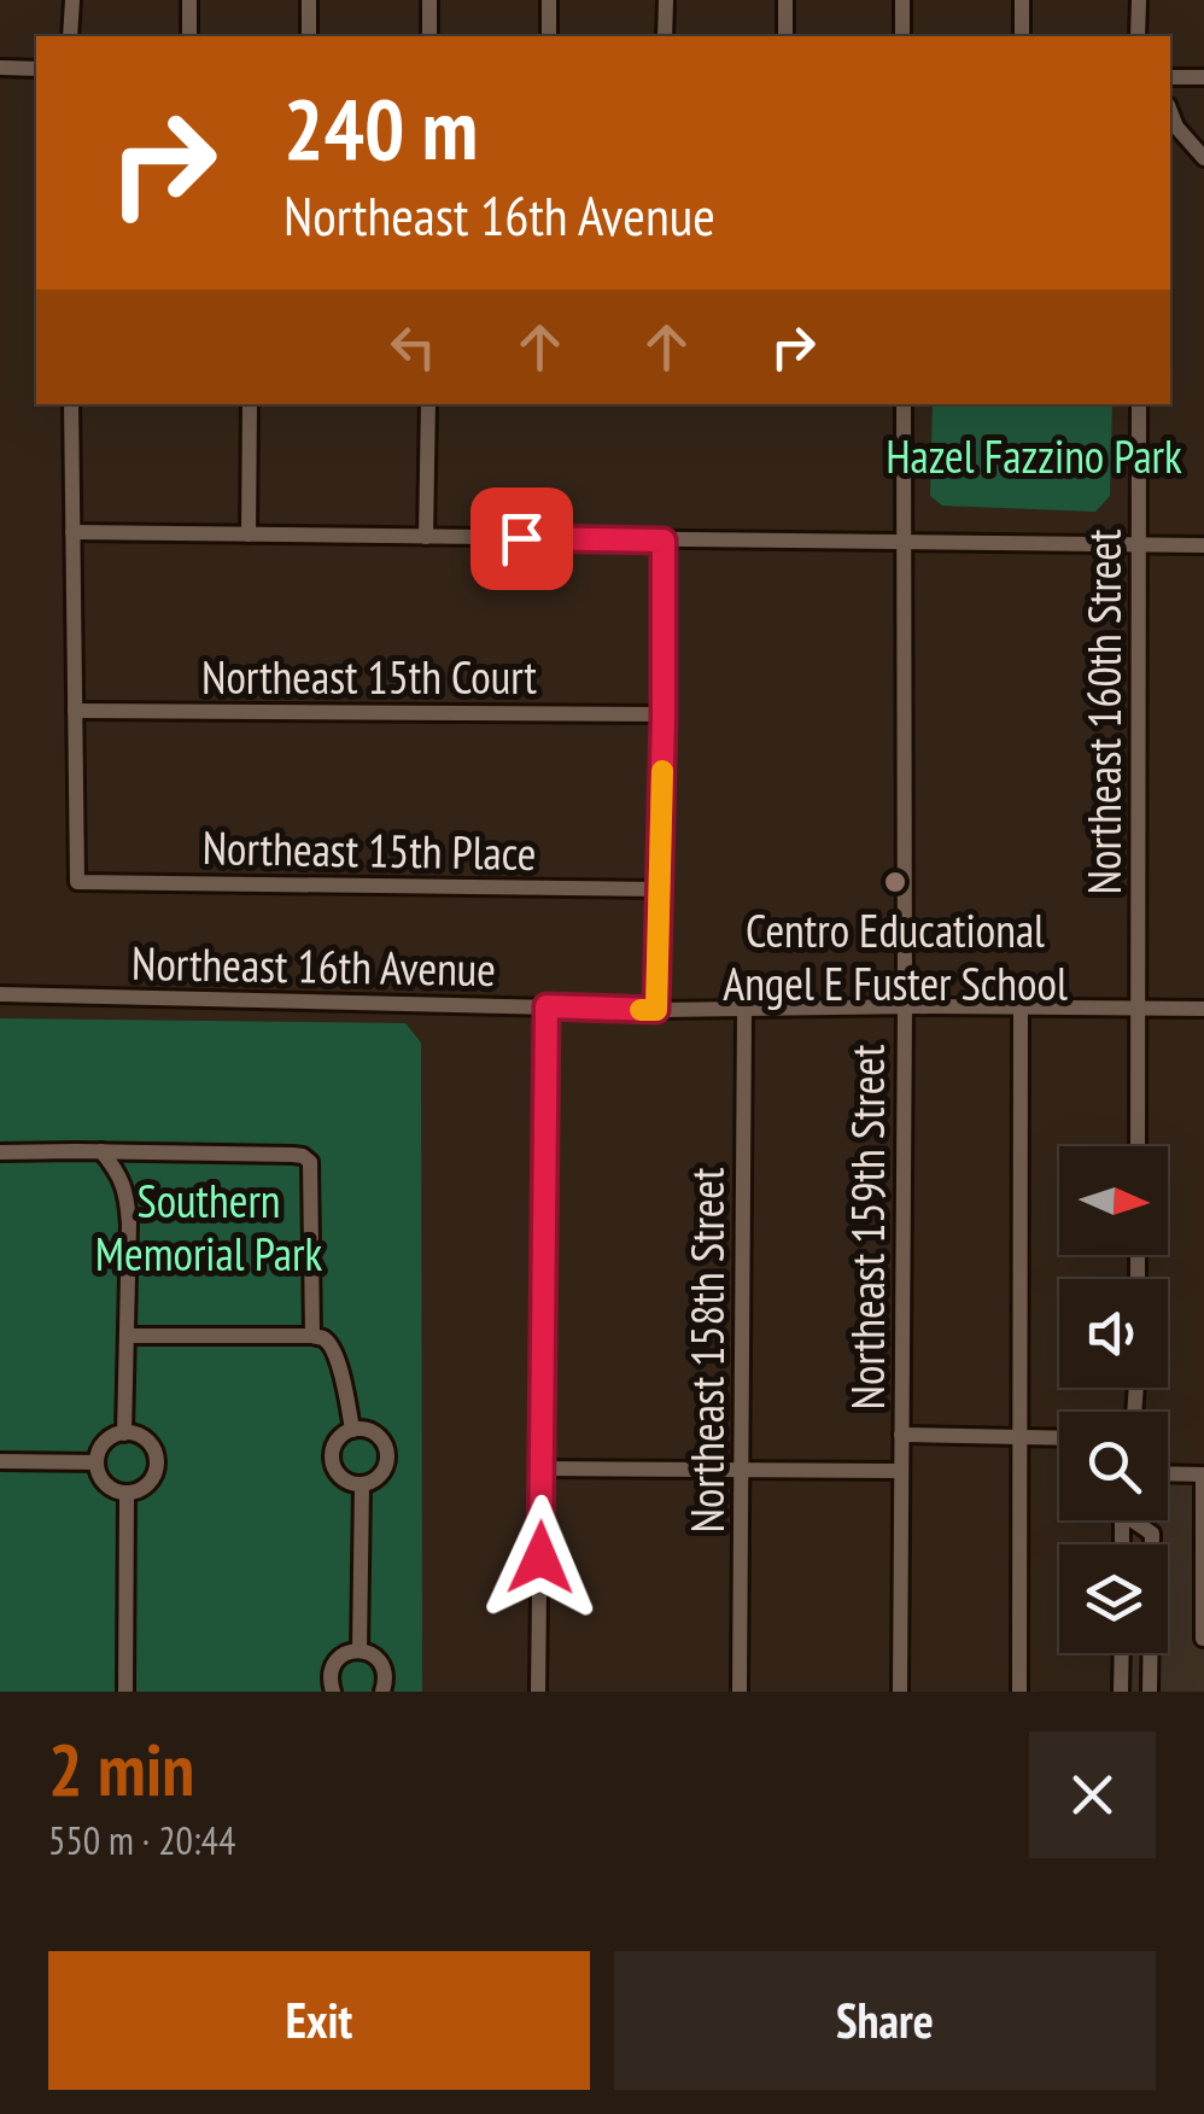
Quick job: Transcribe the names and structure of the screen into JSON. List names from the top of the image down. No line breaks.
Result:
{"streets":{"street":["Northeast 15th Court","Northeast 160th Street","Northeast 15th Place","Northeast 16th Avenue","Northeast 159th Street","Northeast 158th Street"]},"crossings":[["Northeast 15th Court","Northeast 15th Place"],["Northeast 160th Street","Northeast 16th Avenue"],["Northeast 16th Avenue","Northeast 159th Street"],["Northeast 16th Avenue","Northeast 158th Street"]],"parks":["Hazel Fazzino Park","Southern Memorial Park"],"places":["Centro Educational Angel E Fuster School"],"north":"right","page":{"turn":["240 m","Northeast 16th Avenue"],"heading":["2 min","550 m · 20:44"],"buttons":["Exit","Share"]}}
